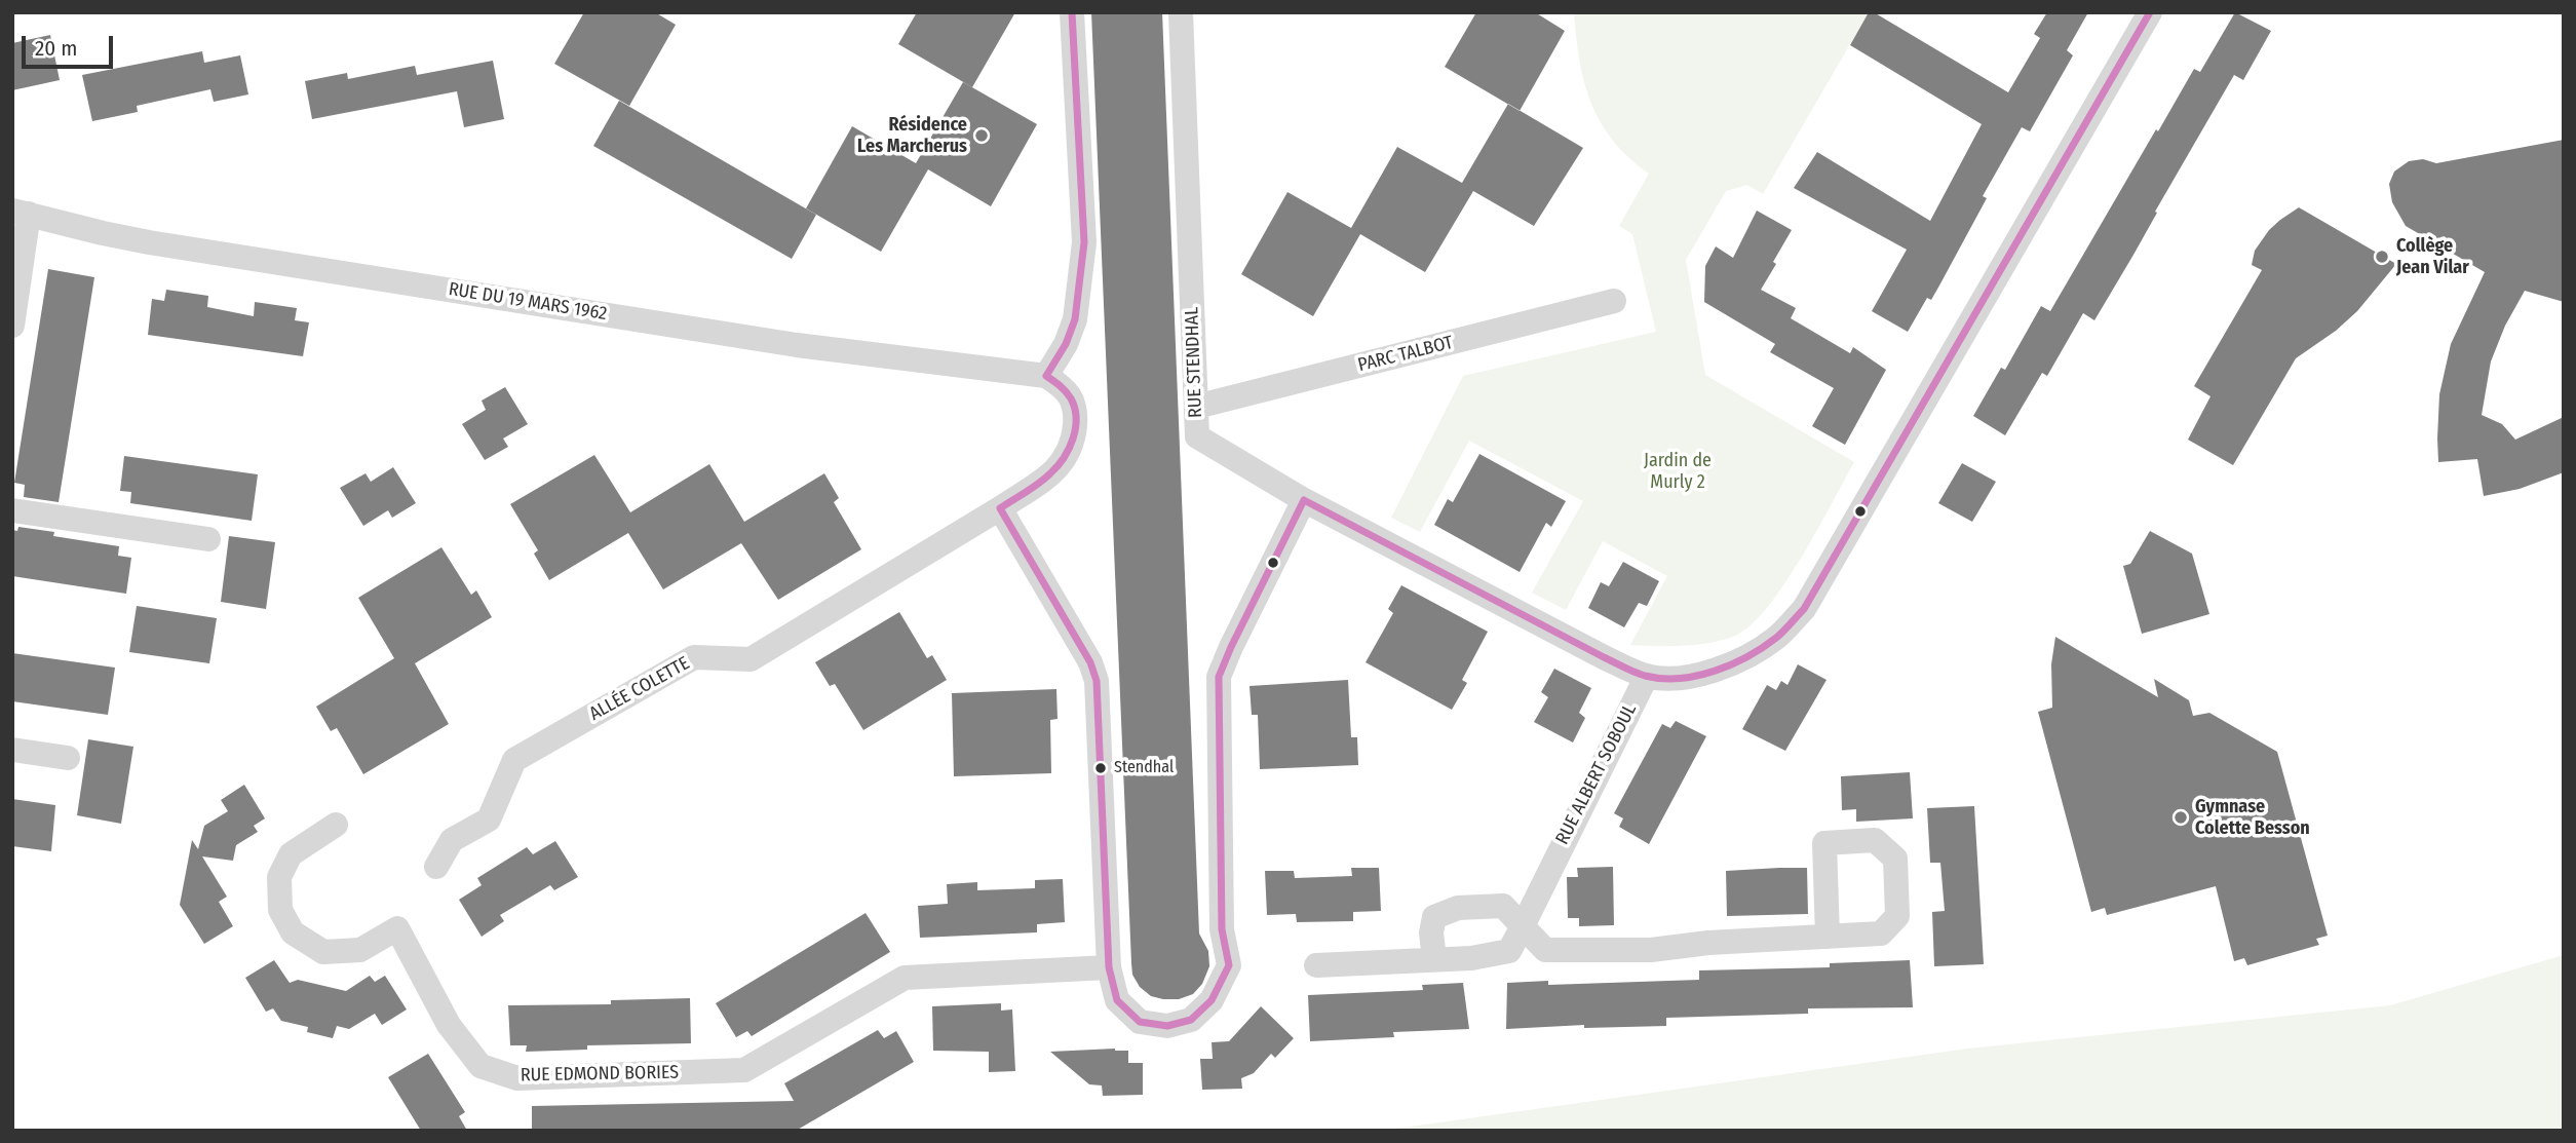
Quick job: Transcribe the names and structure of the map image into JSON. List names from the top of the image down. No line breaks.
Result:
{"streets":{"street":["RUE DU 19 MARS 1962","PARC TALBOT","RUE STENDHAL","ALLÉE COLETTE","RUE ALBERT SOBOUL","RUE EDMOND BORIES"]},"crossings":[["PARC TALBOT","RUE STENDHAL"]],"parks":["Jardin de Murly 2"],"places":["Résidence Les Marcherus","Collège Jean Vilar","Stendhal","Gymnase Colette Besson"],"scale_bar":"20 m"}
